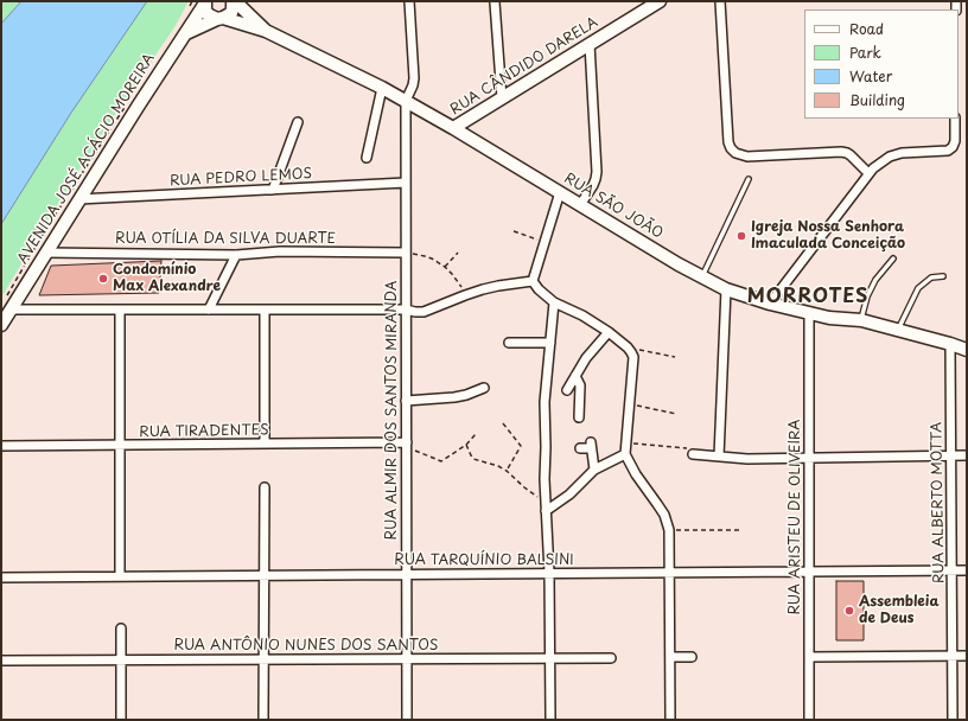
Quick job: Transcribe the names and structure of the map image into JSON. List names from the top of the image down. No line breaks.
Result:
{"streets":{"main road":["RUA CÂNDIDO DARELA","AVENIDA JOSÉ ACÁCIO MOREIRA","RUA SÃO JOÃO"],"street":["RUA PEDRO LEMOS","RUA OTÍLIA DA SILVA DUARTE","RUA ALMIR DOS SANTOS MIRANDA","RUA TIRADENTES","RUA ALBERTO MOTTA","RUA ARISTEU DE OLIVEIRA","RUA TARQUÍNIO BALSINI","RUA ANTÔNIO NUNES DOS SANTOS"]},"crossings":[["RUA CÂNDIDO DARELA","RUA SÃO JOÃO"],["AVENIDA JOSÉ ACÁCIO MOREIRA","RUA PEDRO LEMOS"],["AVENIDA JOSÉ ACÁCIO MOREIRA","RUA OTÍLIA DA SILVA DUARTE"],["RUA PEDRO LEMOS","RUA ALMIR DOS SANTOS MIRANDA"],["RUA SÃO JOÃO","RUA ALMIR DOS SANTOS MIRANDA"],["RUA SÃO JOÃO","RUA ALBERTO MOTTA"],["RUA SÃO JOÃO","RUA ARISTEU DE OLIVEIRA"],["RUA OTÍLIA DA SILVA DUARTE","RUA ALMIR DOS SANTOS MIRANDA"],["RUA ALMIR DOS SANTOS MIRANDA","RUA TIRADENTES"],["RUA ALMIR DOS SANTOS MIRANDA","RUA TARQUÍNIO BALSINI"],["RUA ALMIR DOS SANTOS MIRANDA","RUA ANTÔNIO NUNES DOS SANTOS"],["RUA ALBERTO MOTTA","RUA TARQUÍNIO BALSINI"],["RUA ARISTEU DE OLIVEIRA","RUA TARQUÍNIO BALSINI"]],"districts":["MORROTES"],"places":["Igreja Nossa Senhora Imaculada Conceição","Condomínio Max Alexandre","Assembleia de Deus"],"legend":["Road","Park","Water","Building"]}
